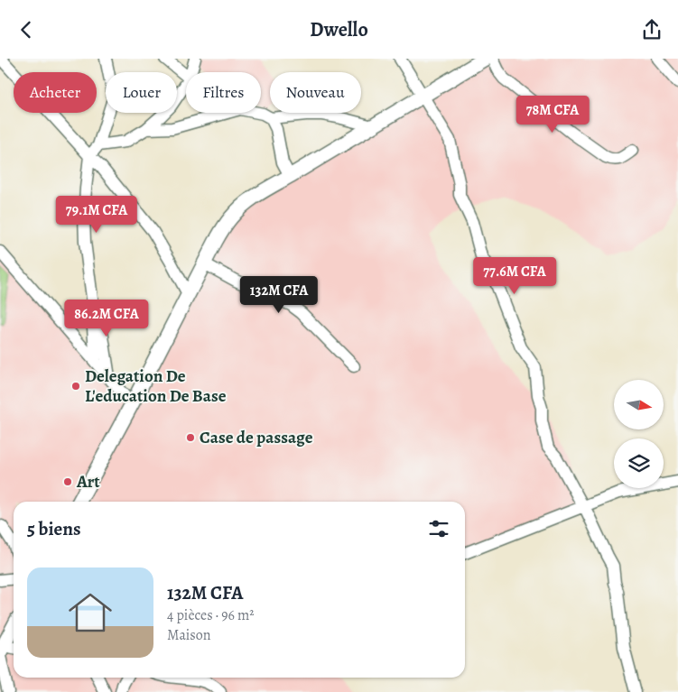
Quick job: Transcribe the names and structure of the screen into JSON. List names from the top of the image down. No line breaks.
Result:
{"places":["Delegation De L'education De Base","Case de passage","Art"],"north":"right","page":{"header":"Dwello","chip":["Acheter","Louer","Filtres","Nouveau"],"price":["78M CFA","79.1M CFA","77.6M CFA","132M CFA","86.2M CFA"],"heading":"5 biens","list":[{"name":"132M CFA","note":"4 pièces · 96 m² · Maison"}]}}
